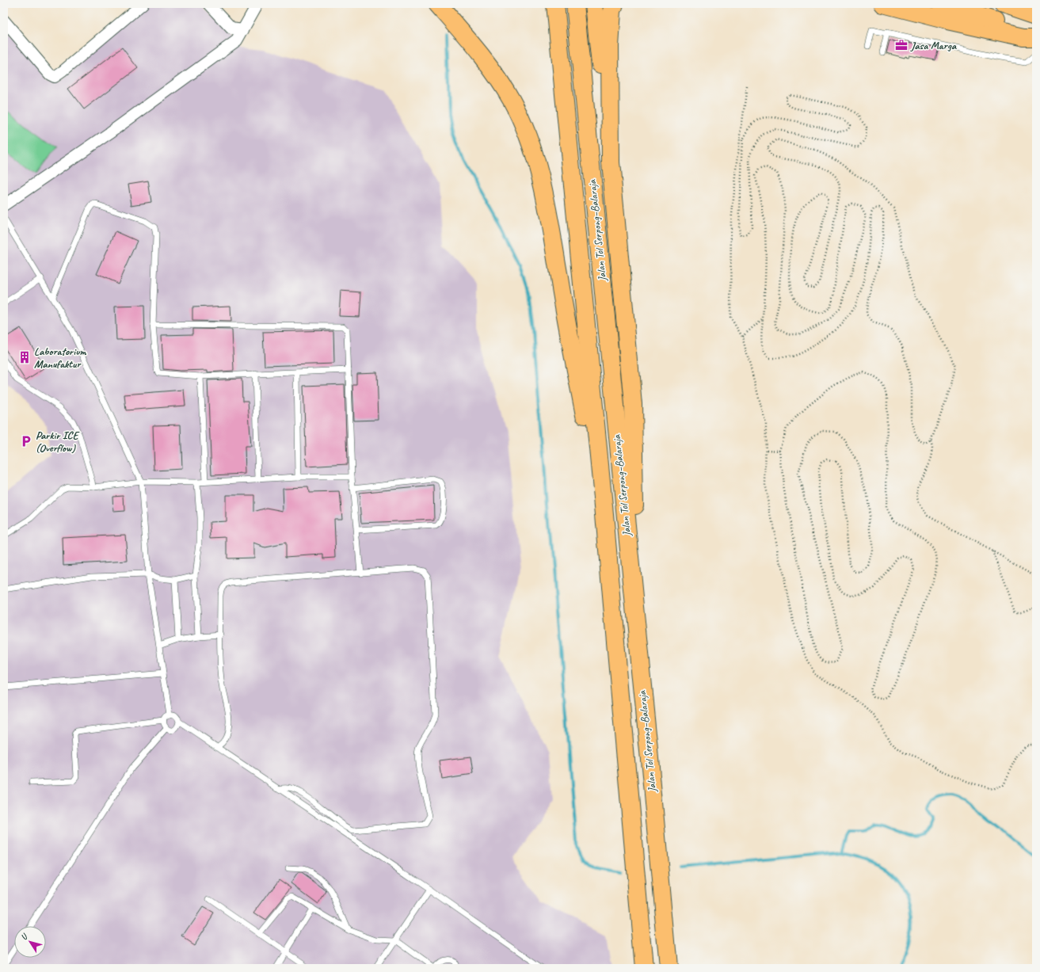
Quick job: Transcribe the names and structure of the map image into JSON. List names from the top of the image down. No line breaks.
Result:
{"streets":{"main road":["Jalan Tol Serpong–Balaraja"]},"places":{"office":["Jasa Marga"],"building":["Laboratorium Manufaktur"],"parking":["Parkir ICE (Overflow)"]},"north":"top left"}
